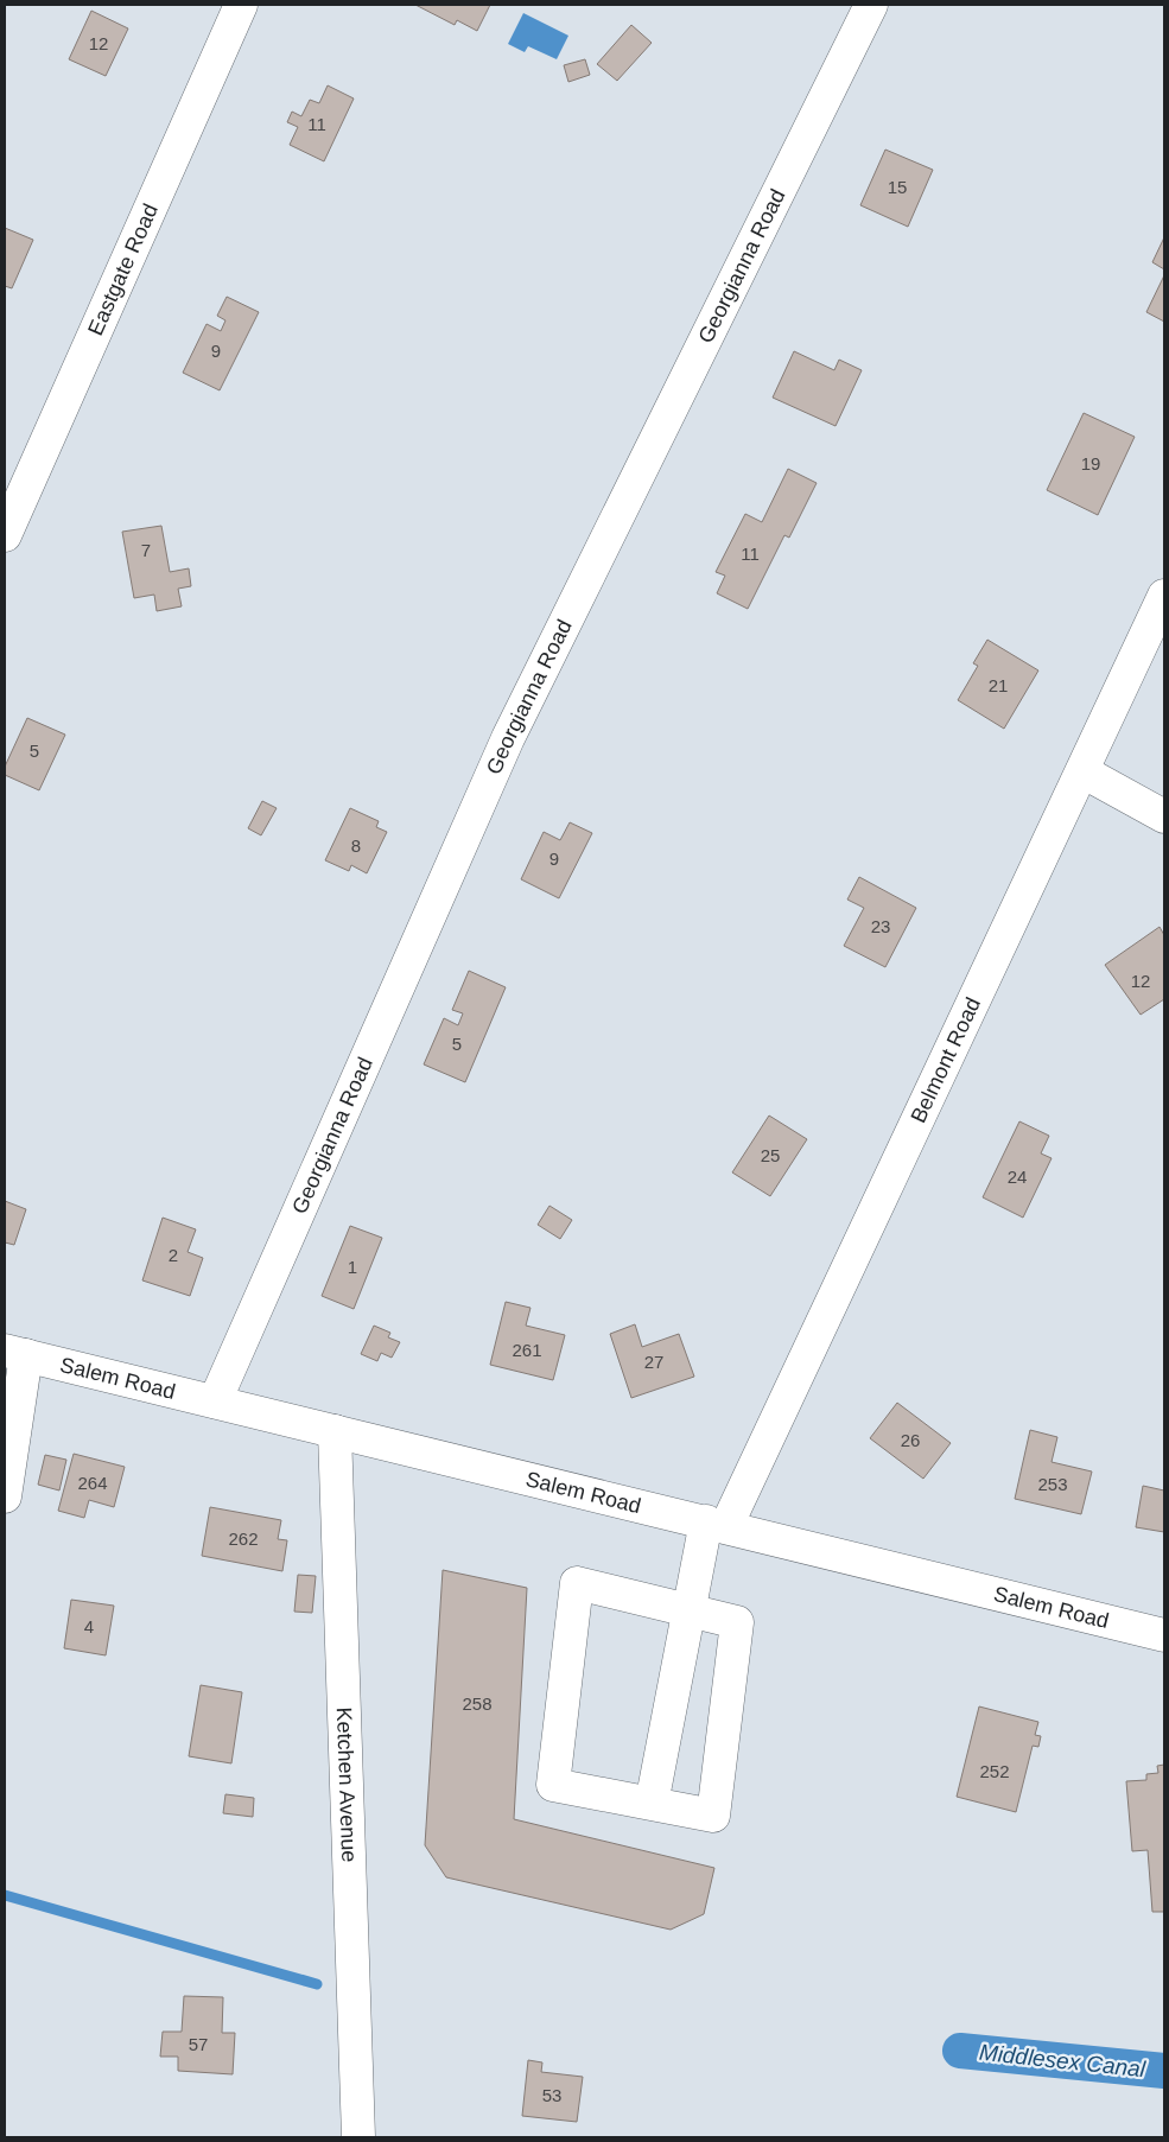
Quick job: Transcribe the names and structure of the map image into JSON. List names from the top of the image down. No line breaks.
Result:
{"streets":{"street":["Georgianna Road","Eastgate Road","Belmont Road","Salem Road","Ketchen Avenue"]},"crossings":[["Georgianna Road","Salem Road"],["Belmont Road","Salem Road"],["Salem Road","Ketchen Avenue"]],"water":["Middlesex Canal"],"house_numbers":["12","11","15","9","19","7","11","21","5","8","9","23","12","5","25","24","2","1","261","27","26","264","253","262","4","258","252","57","53"]}
